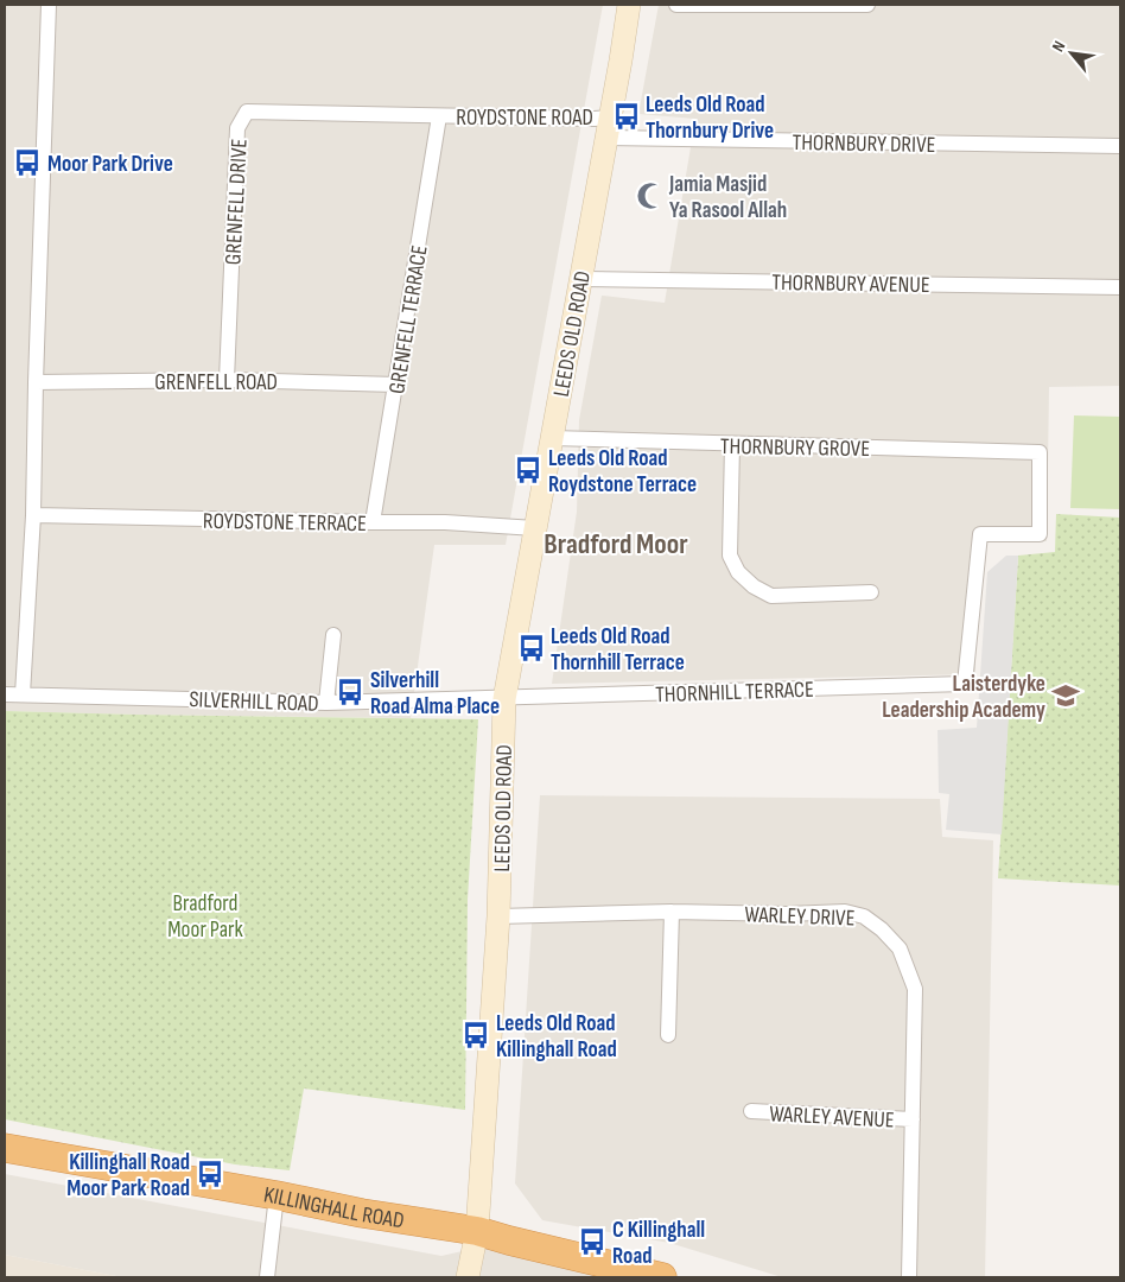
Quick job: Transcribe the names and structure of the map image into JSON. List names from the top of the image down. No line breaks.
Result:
{"streets":{"highway":["KILLINGHALL ROAD"],"main road":["LEEDS OLD ROAD"],"street":["ROYDSTONE ROAD","THORNBURY DRIVE","GRENFELL DRIVE","THORNBURY AVENUE","GRENFELL TERRACE","GRENFELL ROAD","THORNBURY GROVE","ROYDSTONE TERRACE","THORNHILL TERRACE","SILVERHILL ROAD","WARLEY DRIVE","WARLEY AVENUE"]},"crossings":[["ROYDSTONE ROAD","THORNBURY DRIVE"],["ROYDSTONE ROAD","GRENFELL DRIVE"],["ROYDSTONE ROAD","GRENFELL TERRACE"],["ROYDSTONE ROAD","LEEDS OLD ROAD"],["THORNBURY DRIVE","LEEDS OLD ROAD"],["GRENFELL DRIVE","GRENFELL TERRACE"],["GRENFELL DRIVE","GRENFELL ROAD"],["THORNBURY AVENUE","LEEDS OLD ROAD"],["GRENFELL TERRACE","GRENFELL ROAD"],["GRENFELL TERRACE","ROYDSTONE TERRACE"],["LEEDS OLD ROAD","THORNBURY GROVE"],["LEEDS OLD ROAD","ROYDSTONE TERRACE"],["LEEDS OLD ROAD","THORNHILL TERRACE"],["LEEDS OLD ROAD","SILVERHILL ROAD"],["LEEDS OLD ROAD","WARLEY DRIVE"],["LEEDS OLD ROAD","KILLINGHALL ROAD"],["THORNBURY GROVE","THORNHILL TERRACE"],["THORNHILL TERRACE","SILVERHILL ROAD"],["WARLEY DRIVE","WARLEY AVENUE"]],"districts":["Bradford Moor"],"parks":["Bradford Moor Park"],"places":{"bus stop":["Leeds Old Road Thornbury Drive","Moor Park Drive","Leeds Old Road Roydstone Terrace","Leeds Old Road Thornhill Terrace","Silverhill Road Alma Place","Leeds Old Road Killinghall Road","Killinghall Road Moor Park Road","C Killinghall Road"],"mosque":["Jamia Masjid Ya Rasool Allah"],"school or university":["Laisterdyke Leadership Academy"]},"north":"top left"}
